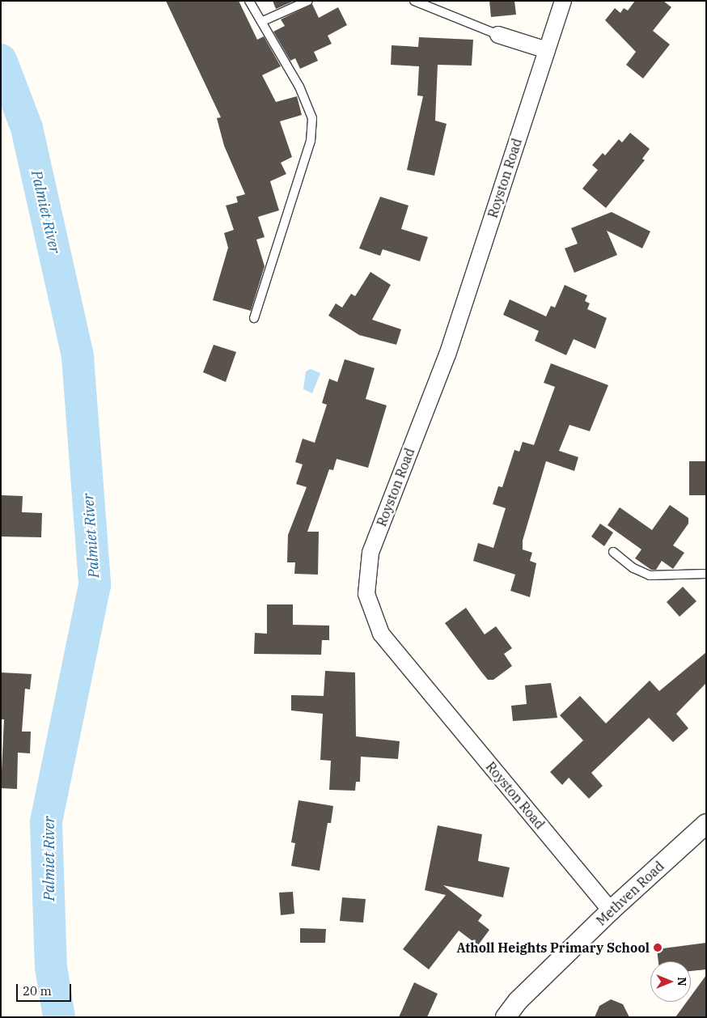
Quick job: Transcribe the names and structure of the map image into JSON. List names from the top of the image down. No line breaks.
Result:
{"streets":{"street":["Royston Road","Methven Road"]},"crossings":[["Royston Road","Methven Road"]],"water":["Palmiet River"],"places":["Atholl Heights Primary School"],"scale_bar":"20 m","north":"right"}
